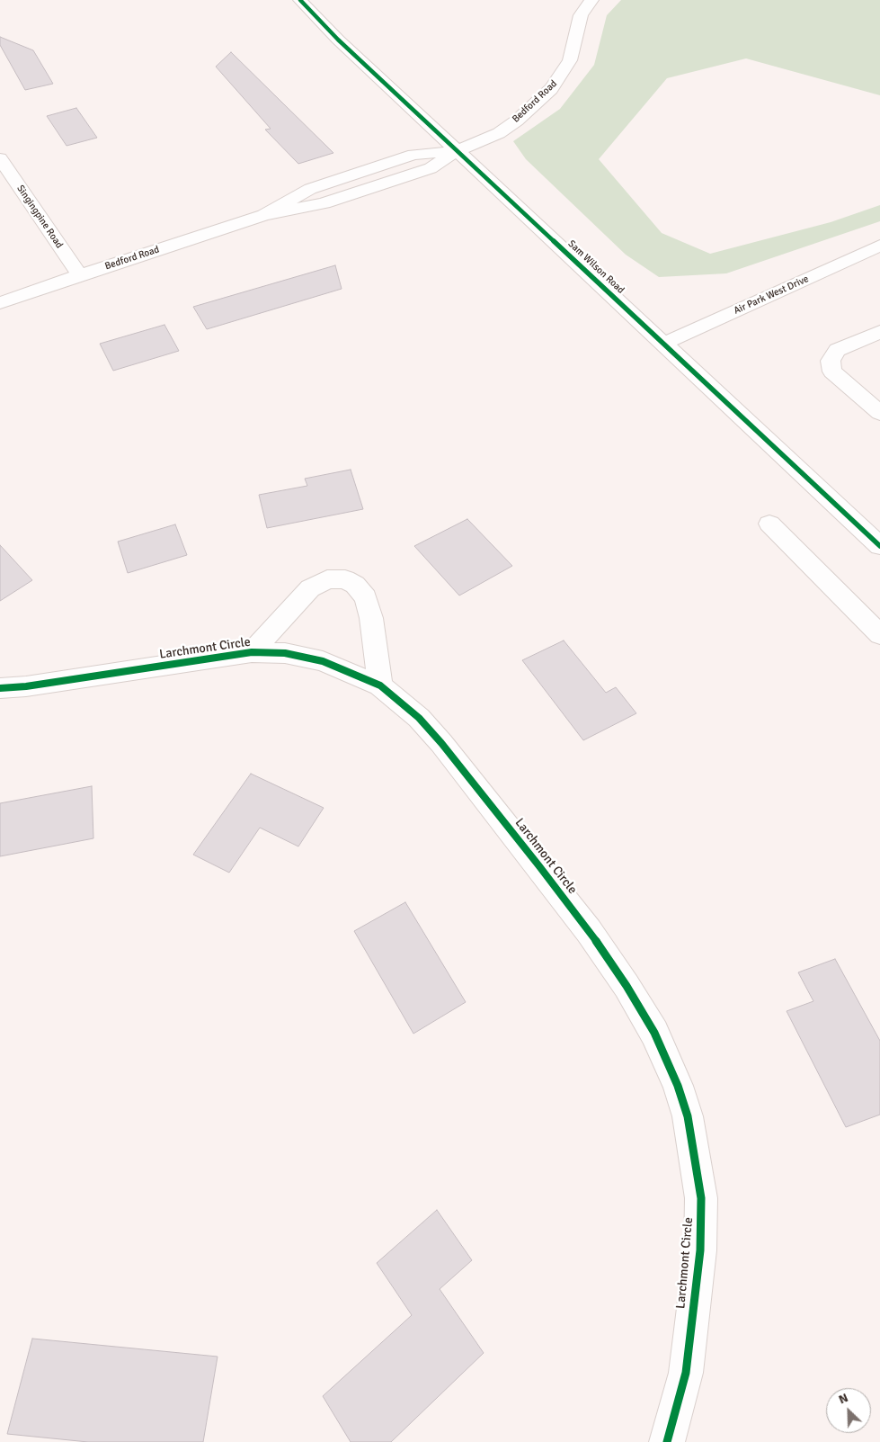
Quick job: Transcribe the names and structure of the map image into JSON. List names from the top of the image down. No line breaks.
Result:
{"streets":{"street":["Bedford Road","Singingpine Road","Sam Wilson Road","Air Park West Drive","Larchmont Circle"]},"crossings":[["Bedford Road","Singingpine Road"],["Bedford Road","Sam Wilson Road"],["Sam Wilson Road","Air Park West Drive"]],"north":"top left"}
